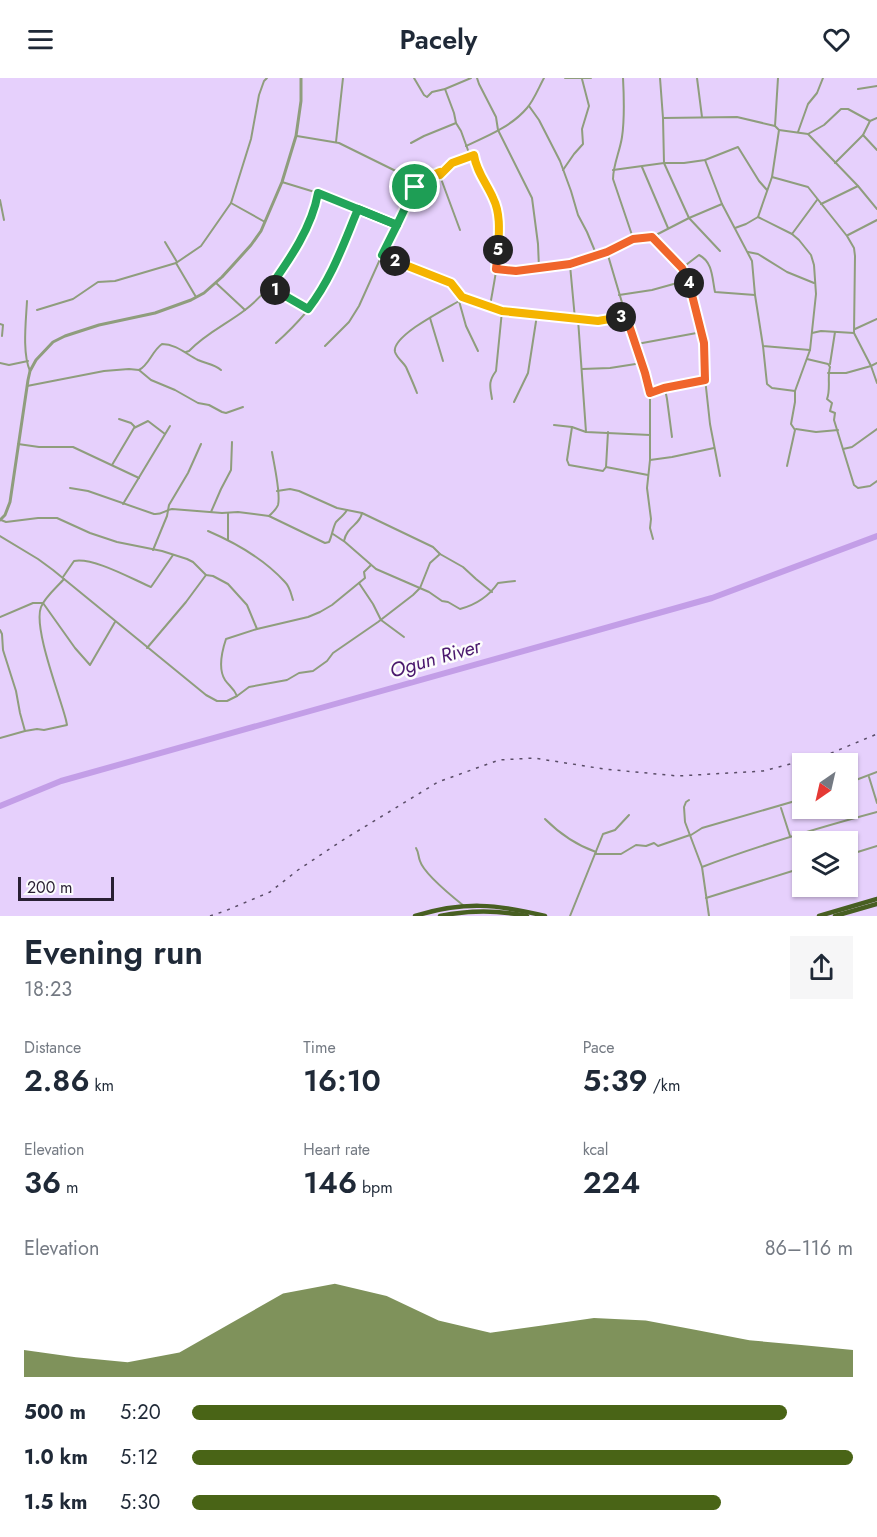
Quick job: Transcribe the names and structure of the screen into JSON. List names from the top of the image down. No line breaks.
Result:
{"water":["Ogun River"],"scale_bar":"200 m","north":"bottom left","page":{"header":"Pacely","pins":["5","2","4","1","3"],"scale":"200 m","heading":["Evening run","18:23"],"stats":[["Distance","2.86 km"],["Time","16:10"],["Pace","5:39 /km"],["Elevation","36 m"],["Heart rate","146 bpm"],["kcal","224"]],"chart":["Elevation","86–116 m"],"list":[{"name":"500 m","note":"5:20"},{"name":"1.0 km","note":"5:12"},{"name":"1.5 km","note":"5:30"}]}}
